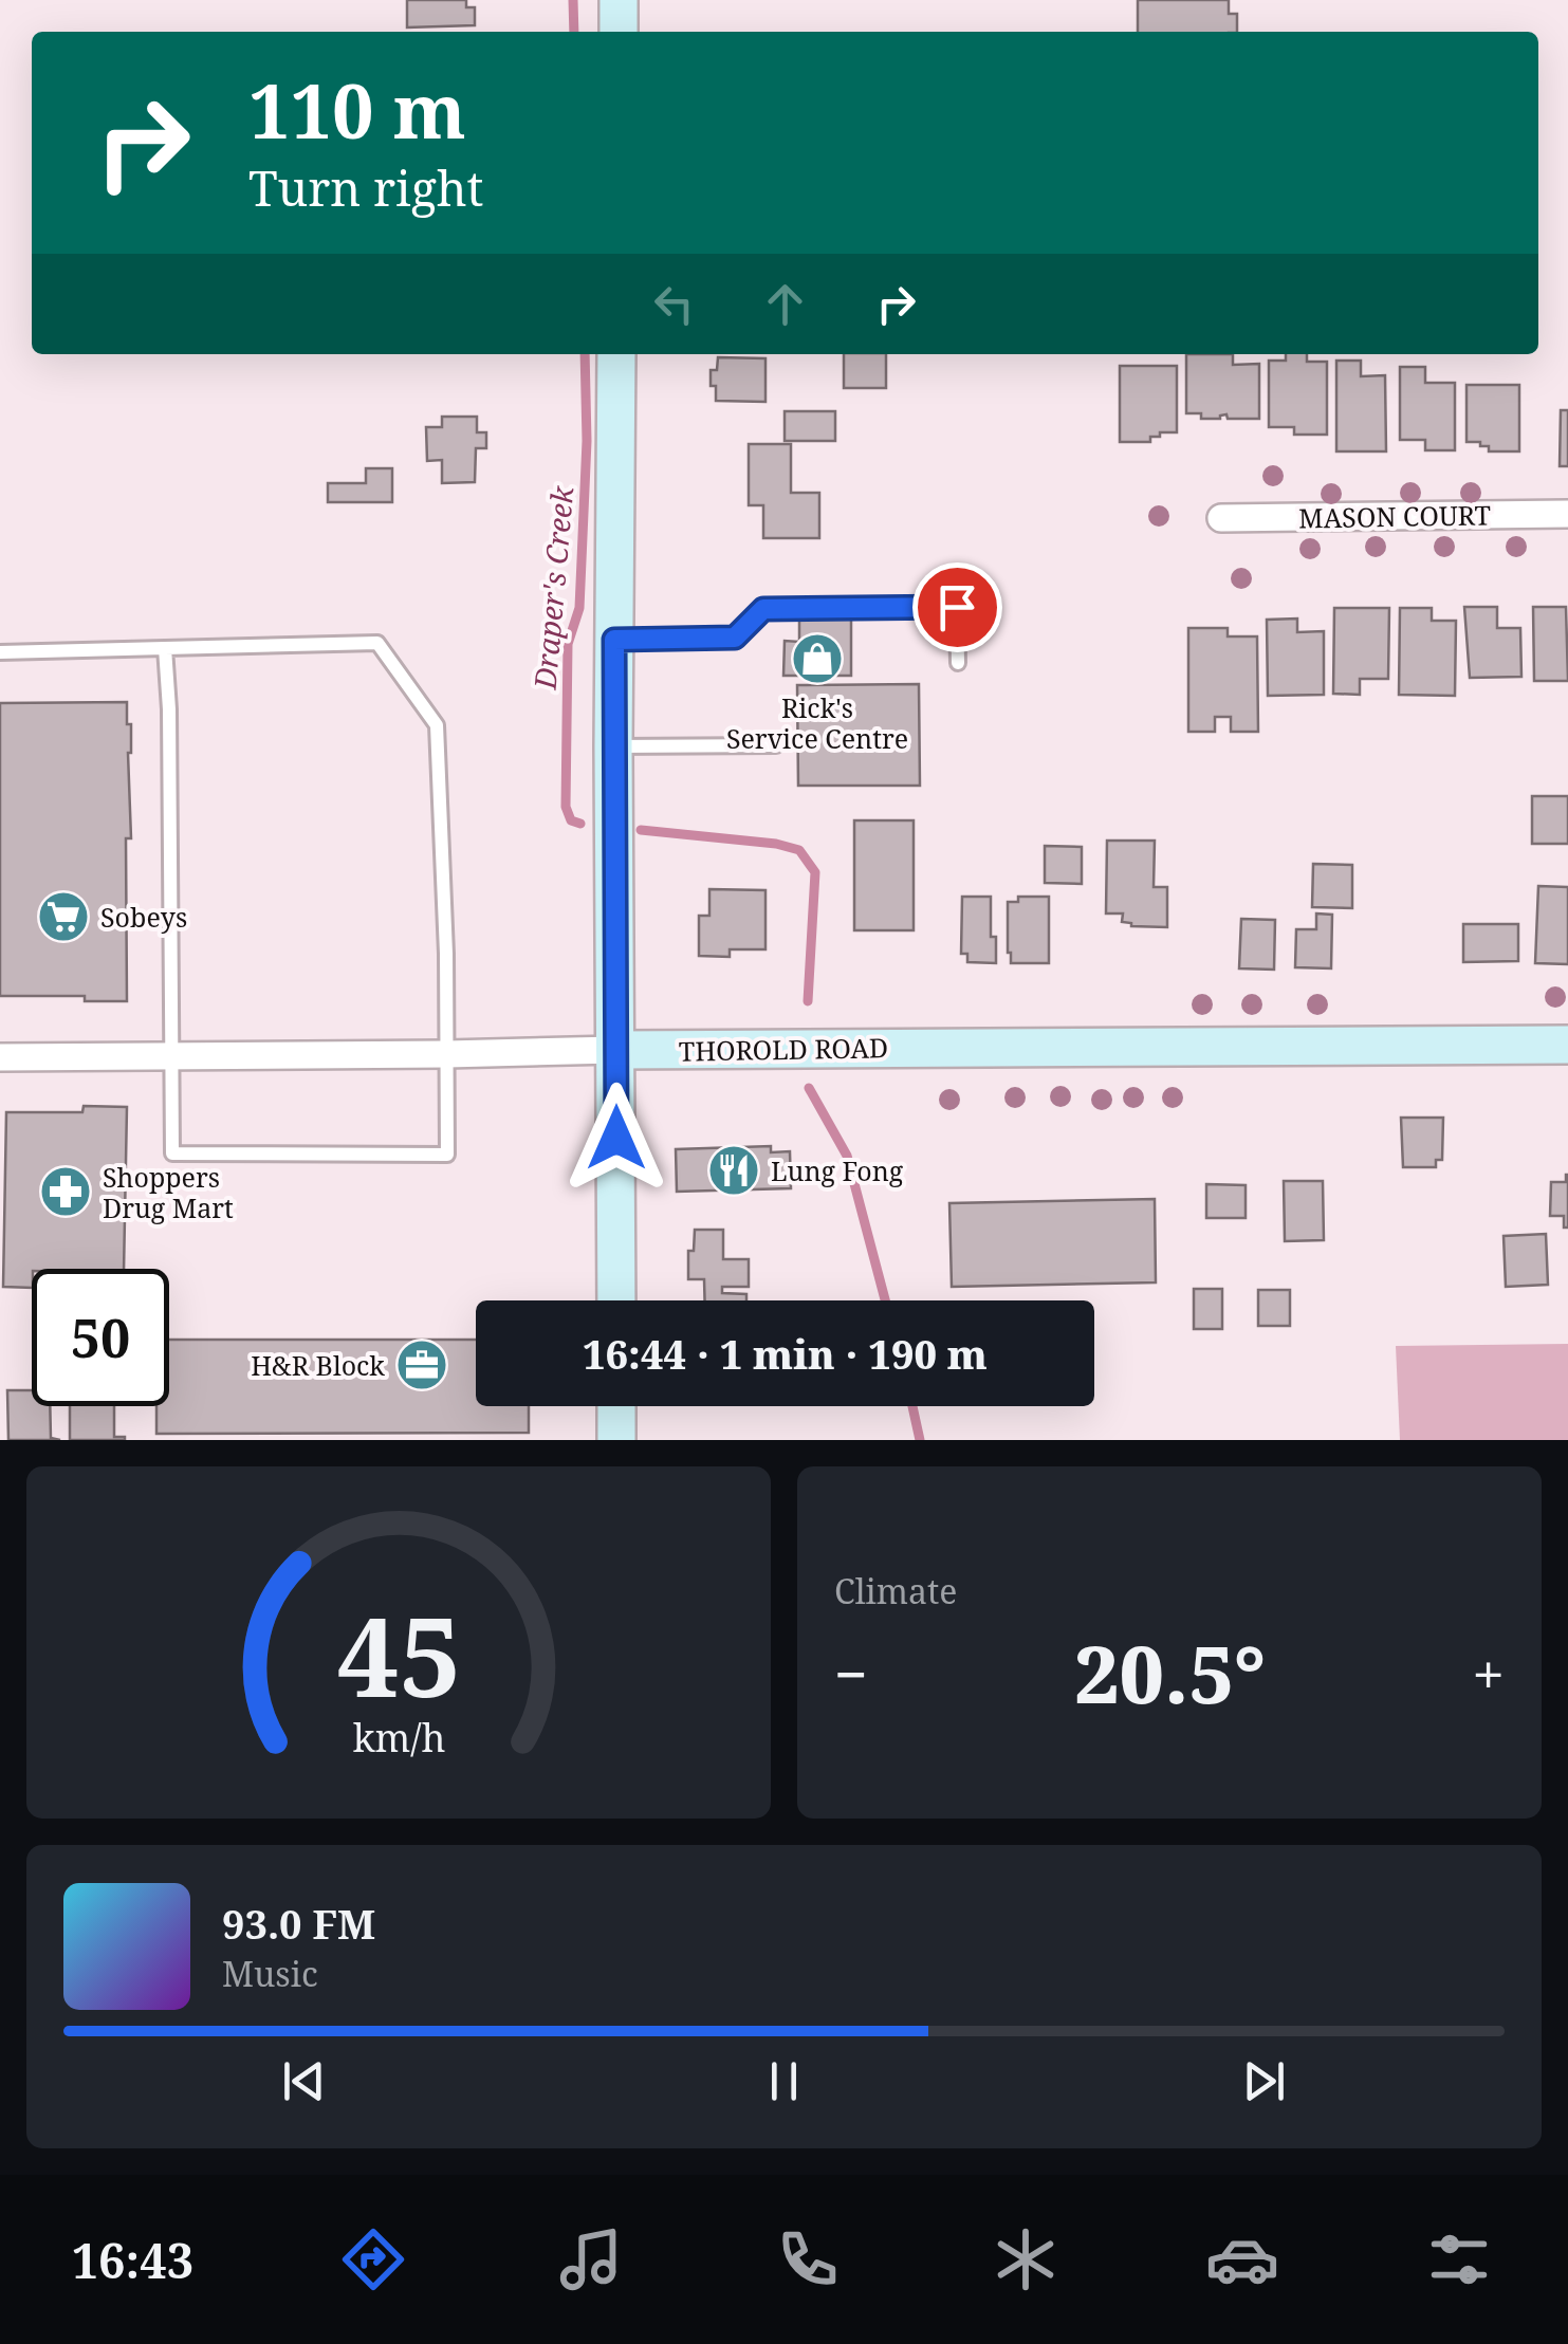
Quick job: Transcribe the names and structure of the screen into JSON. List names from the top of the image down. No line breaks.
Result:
{"streets":{"main road":["THOROLD ROAD"],"street":["MASON COURT"]},"water":["Draper's Creek"],"places":{"shop":["Rick's Service Centre"],"supermarket":["Sobeys"],"restaurant":["Lung Fong"],"pharmacy":["Shoppers Drug Mart"],"office":["H&R Block"]},"page":{"turn":["110 m","Turn right"],"limit":"50","trip":"16:44 · 1 min · 190 m","tile":"Climate","heat":["−","20.5°","+"],"song":["93.0 FM","Music"],"tabs":"16:43","gauge":["45","km/h"]}}
